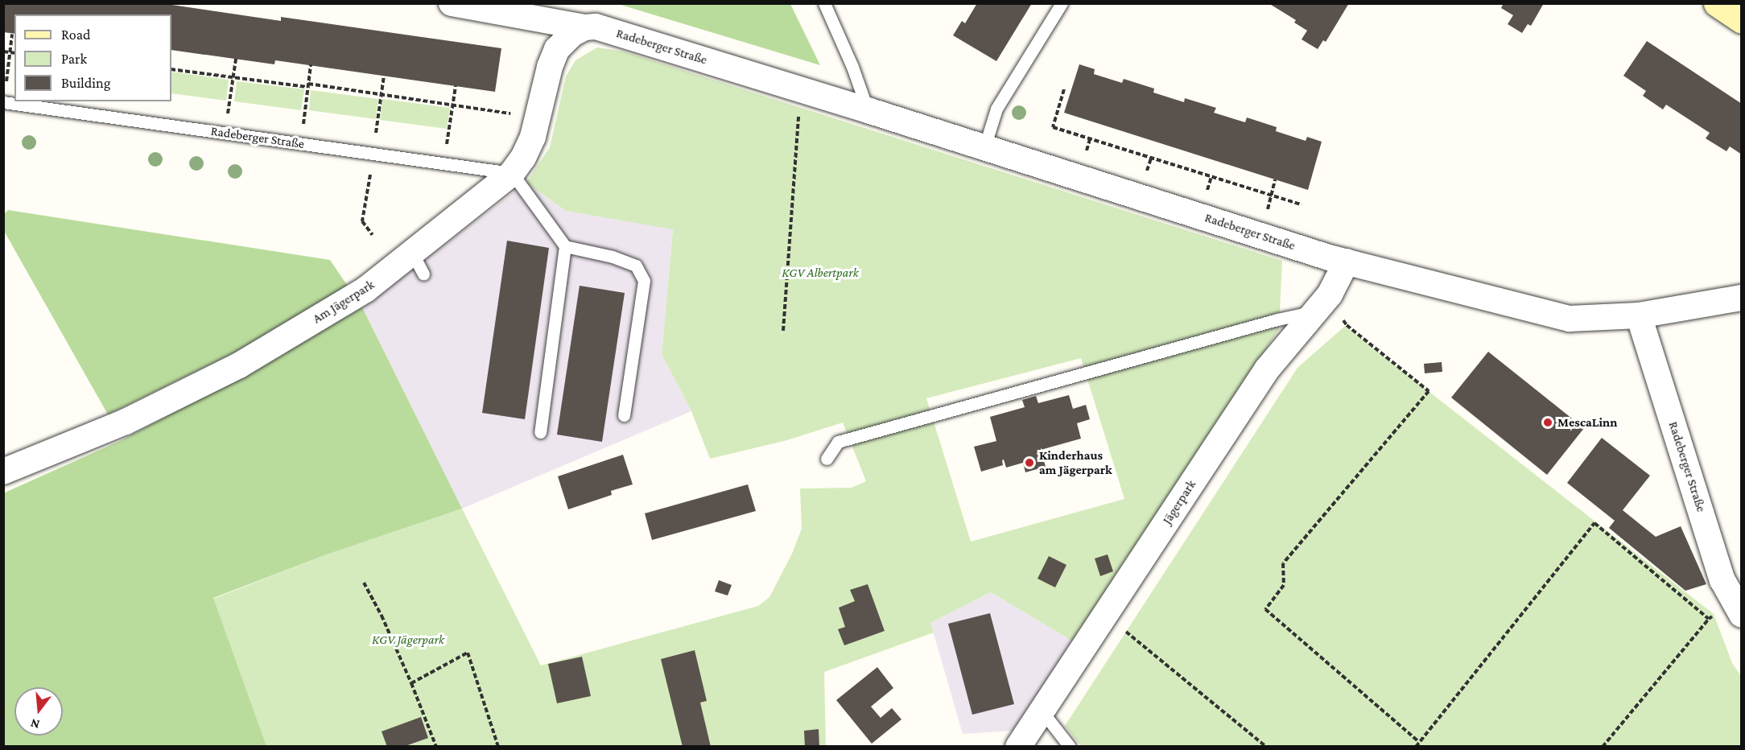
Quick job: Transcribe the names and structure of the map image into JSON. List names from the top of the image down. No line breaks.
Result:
{"streets":{"street":["Radeberger Straße","Am Jägerpark","Jägerpark"]},"crossings":[["Radeberger Straße","Am Jägerpark"],["Radeberger Straße","Jägerpark"]],"parks":["KGV Albertpark","KGV Jägerpark"],"places":["MescaLinn","Kinderhaus am Jägerpark"],"legend":["Road","Park","Building"],"north":"bottom"}
